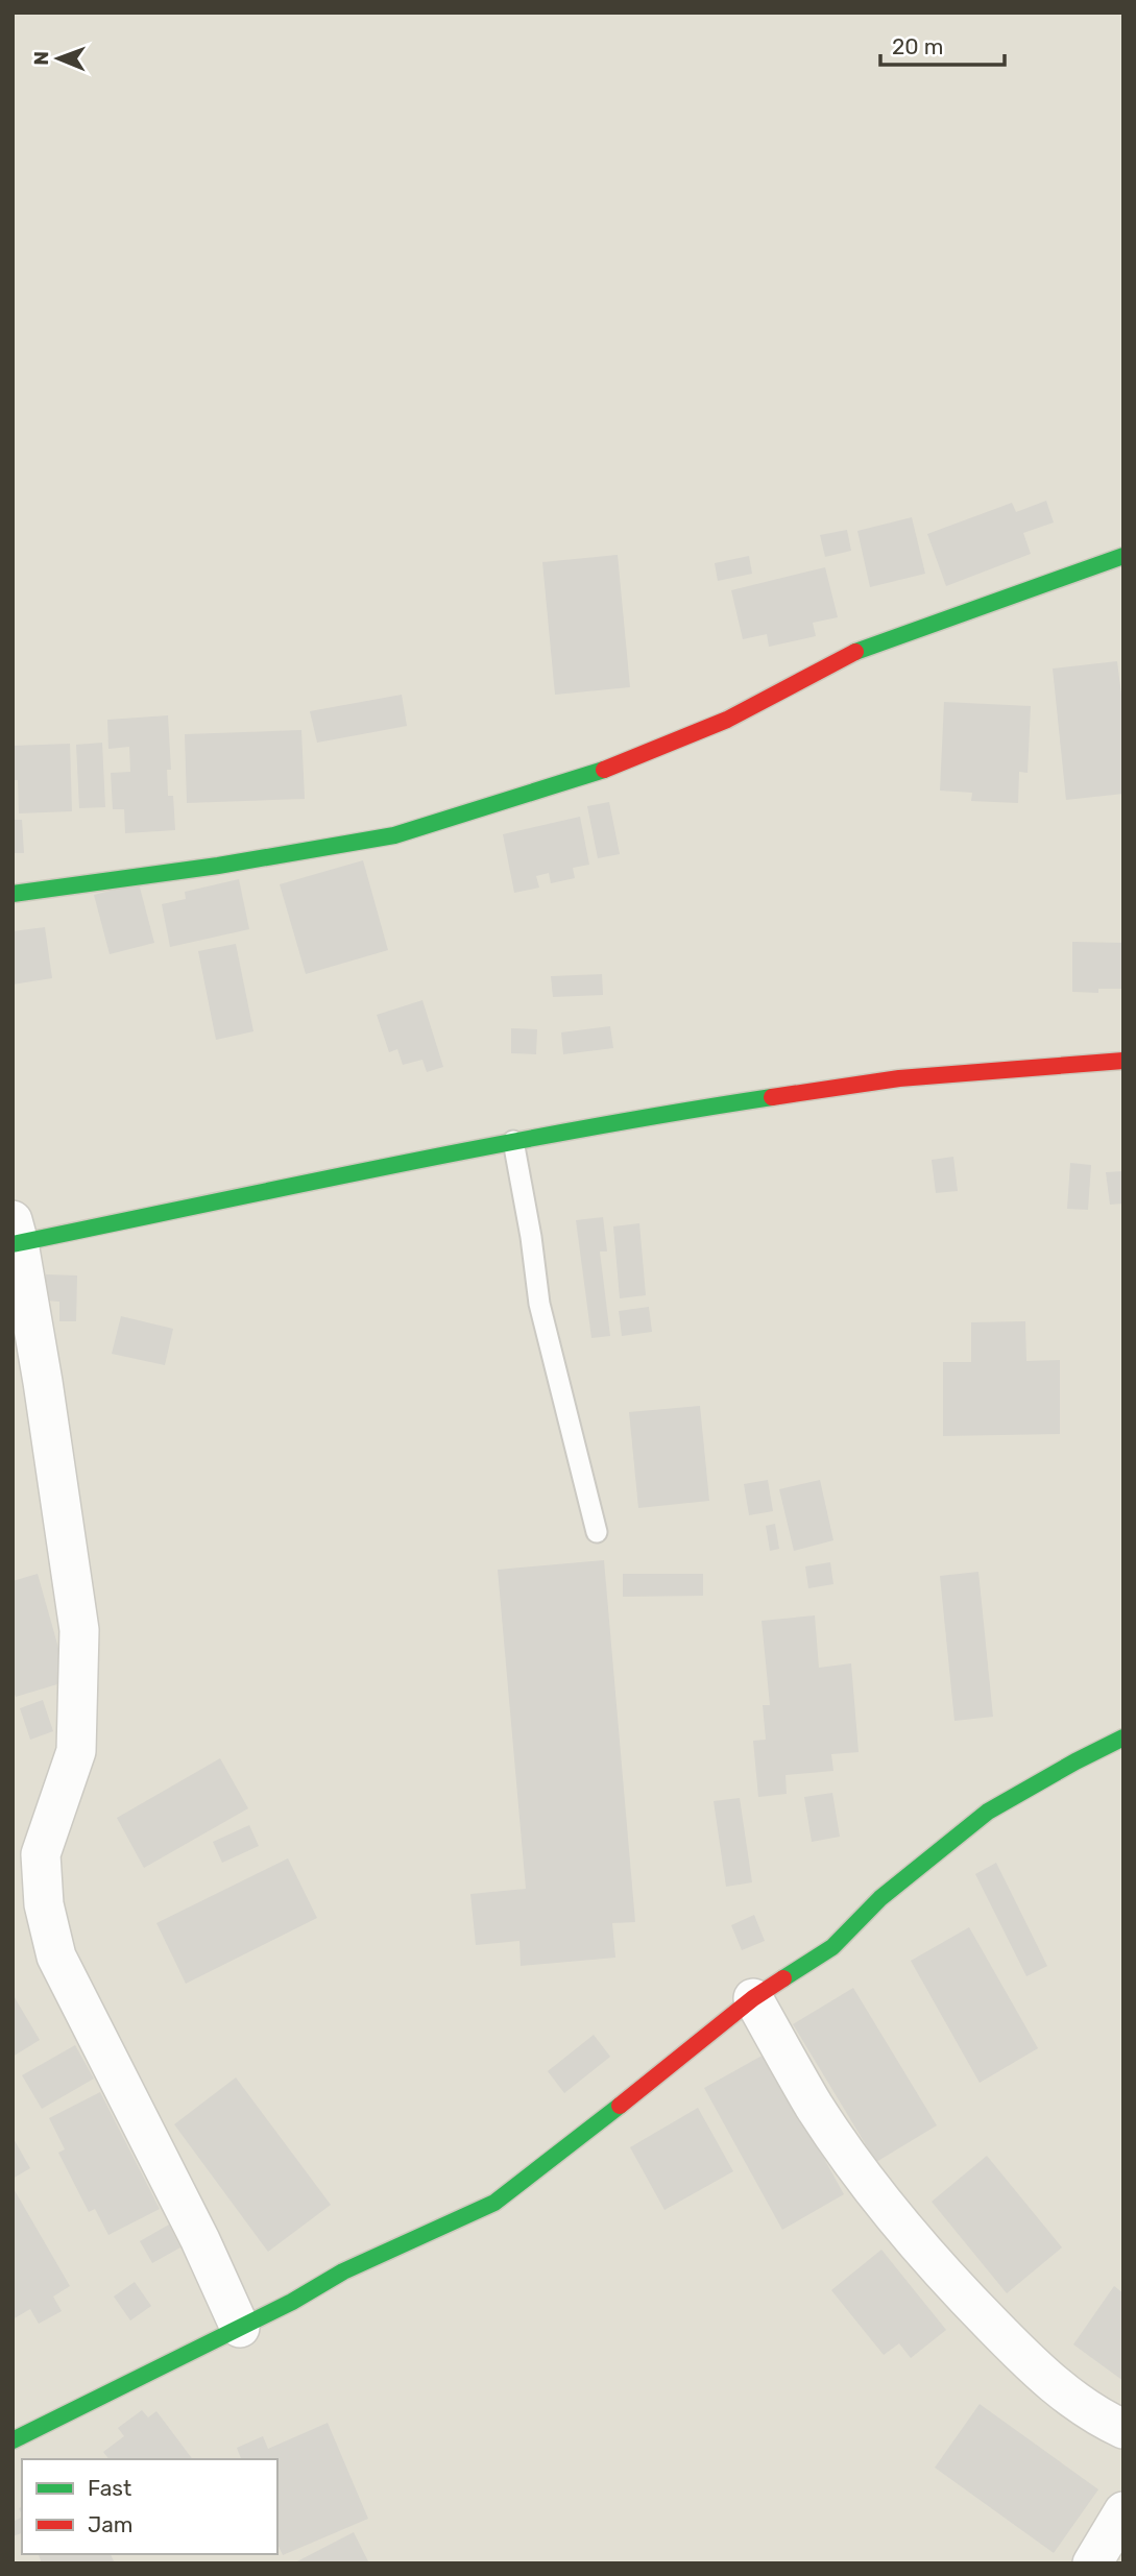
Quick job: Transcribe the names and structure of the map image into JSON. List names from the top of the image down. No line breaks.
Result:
{"legend":["Fast","Jam"],"scale_bar":"20 m","north":"left"}
